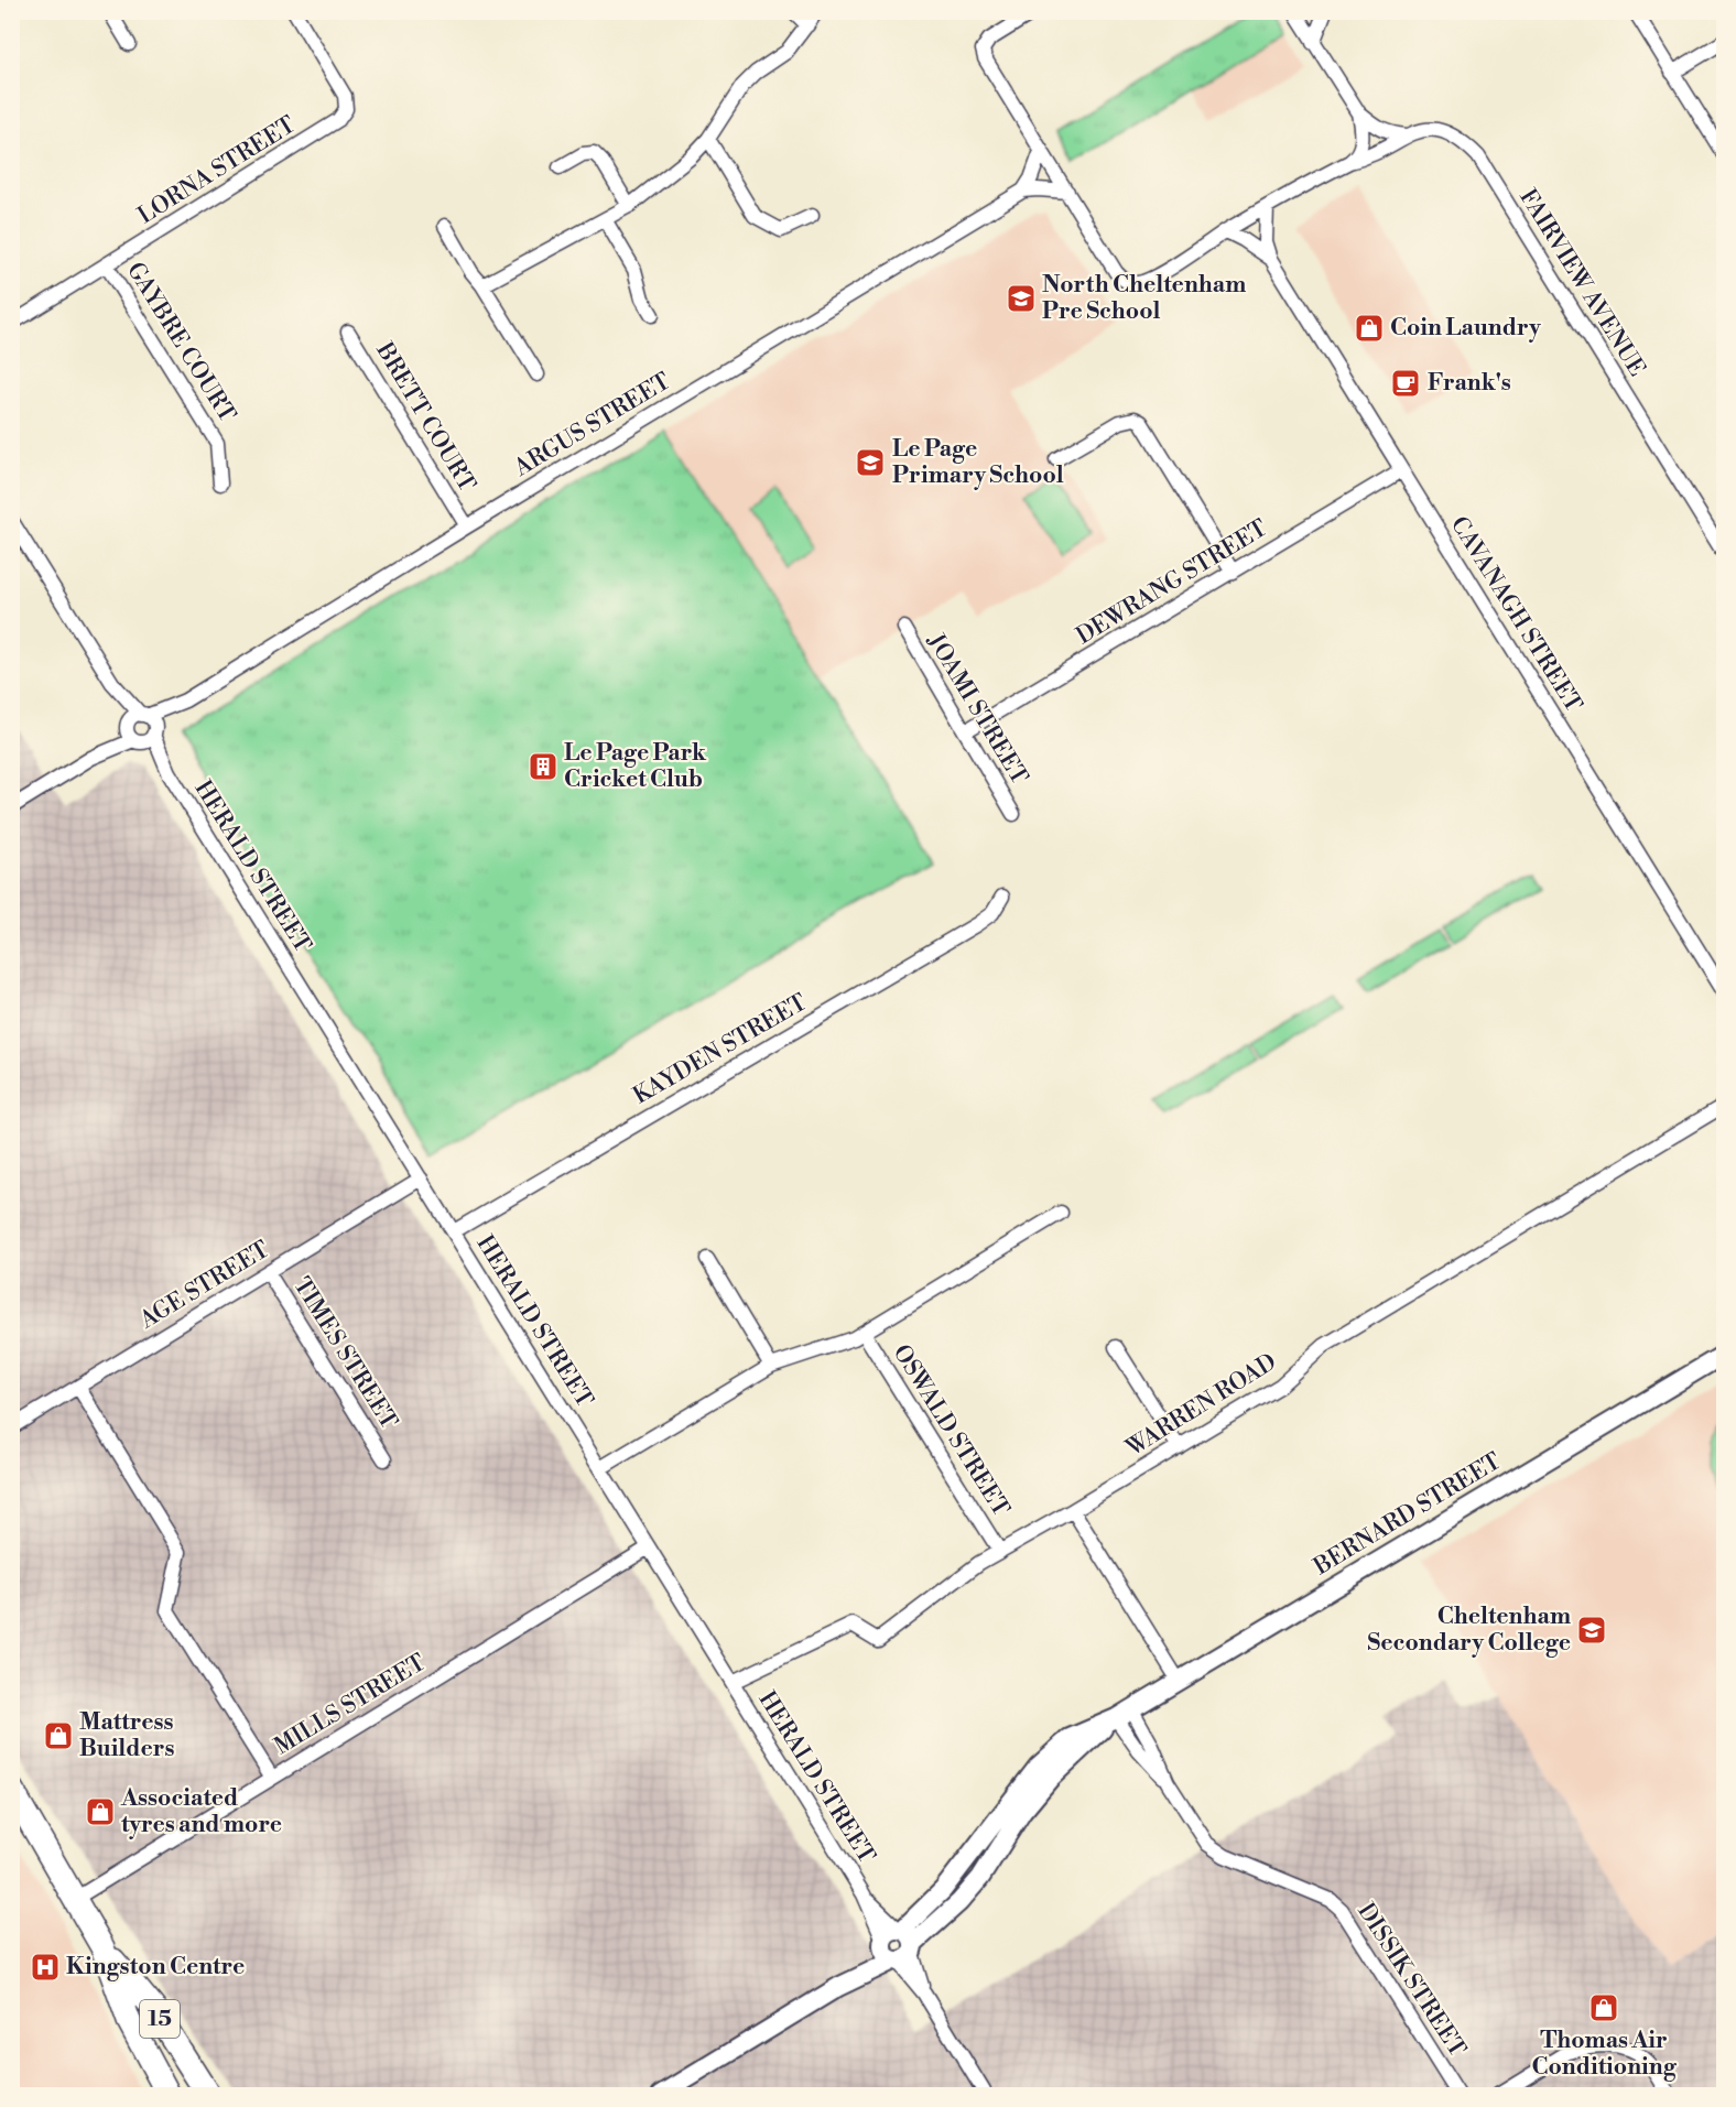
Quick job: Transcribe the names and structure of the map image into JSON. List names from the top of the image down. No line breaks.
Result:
{"streets":{"highway":["15"],"street":["LORNA STREET","FAIRVIEW AVENUE","GAYBRE COURT","BRETT COURT","ARGUS STREET","DEWRANG STREET","CAVANAGH STREET","JOAMI STREET","HERALD STREET","KAYDEN STREET","AGE STREET","TIMES STREET","WARREN ROAD","OSWALD STREET","BERNARD STREET","MILLS STREET","DISSIK STREET"]},"crossings":[["LORNA STREET","GAYBRE COURT"],["FAIRVIEW AVENUE","CAVANAGH STREET"],["BRETT COURT","ARGUS STREET"],["ARGUS STREET","HERALD STREET"],["DEWRANG STREET","CAVANAGH STREET"],["DEWRANG STREET","JOAMI STREET"],["HERALD STREET","KAYDEN STREET"],["HERALD STREET","AGE STREET"],["HERALD STREET","WARREN ROAD"],["HERALD STREET","BERNARD STREET"],["HERALD STREET","MILLS STREET"],["AGE STREET","TIMES STREET"],["WARREN ROAD","OSWALD STREET"],["BERNARD STREET","DISSIK STREET"],["MILLS STREET","15"]],"places":{"school or university":["North Cheltenham Pre School","Le Page Primary School","Cheltenham Secondary College"],"shop":["Coin Laundry","Mattress Builders","Associated tyres and more","Thomas Air Conditioning"],"cafe":["Frank's"],"building":["Le Page Park Cricket Club"],"hospital":["Kingston Centre"]}}
